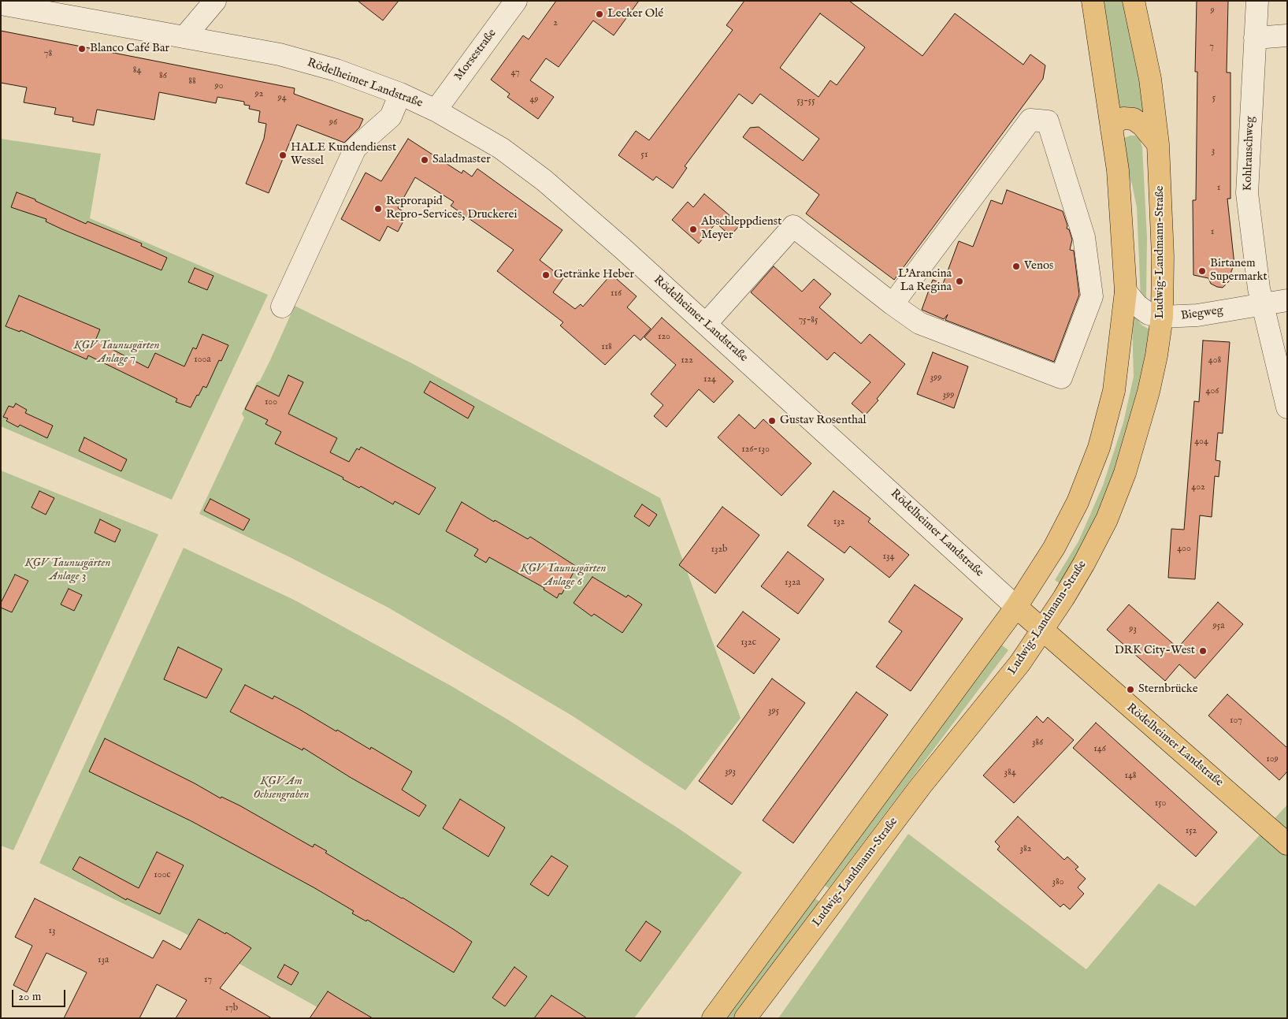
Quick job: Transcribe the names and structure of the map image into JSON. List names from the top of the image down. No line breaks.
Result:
{"streets":{"main road":["Rödelheimer Landstraße","Ludwig-Landmann-Straße"],"street":["Morsestraße","Kohlrauschweg","Biegweg"]},"crossings":[["Morsestraße","Rödelheimer Landstraße"],["Rödelheimer Landstraße","Ludwig-Landmann-Straße"],["Kohlrauschweg","Biegweg"],["Ludwig-Landmann-Straße","Biegweg"]],"parks":["KGV Taunusgärten Anlage 7","KGV Taunusgärten Anlage 3","KGV Taunusgärten Anlage 6","KGV Am Ochsengraben"],"places":["Lecker Olé","Blanco Café Bar","HALE Kundendienst Wessel","Saladmaster","Reprorapid Repro-Services, Druckerei","Abschleppdienst Meyer","Venos","Birtanem Supermarkt","Getränke Heber","L'Arancina La Regina","Gustav Rosenthal","DRK City-West","Sternbrücke"],"house_numbers":["9","2","7","78","84","47","86","88","90","92","94","5","49","53-55","96","3","51","1","1","116","75-85","120","118","100a","122","408","399","124","406","399","100","404","126-130","402","132","400","132b","134","132a","95a","93","132c","395","107","386","146","109","393","384","148","150","152","382","100c","380","13","13a","17","17b"],"scale_bar":"20 m"}
